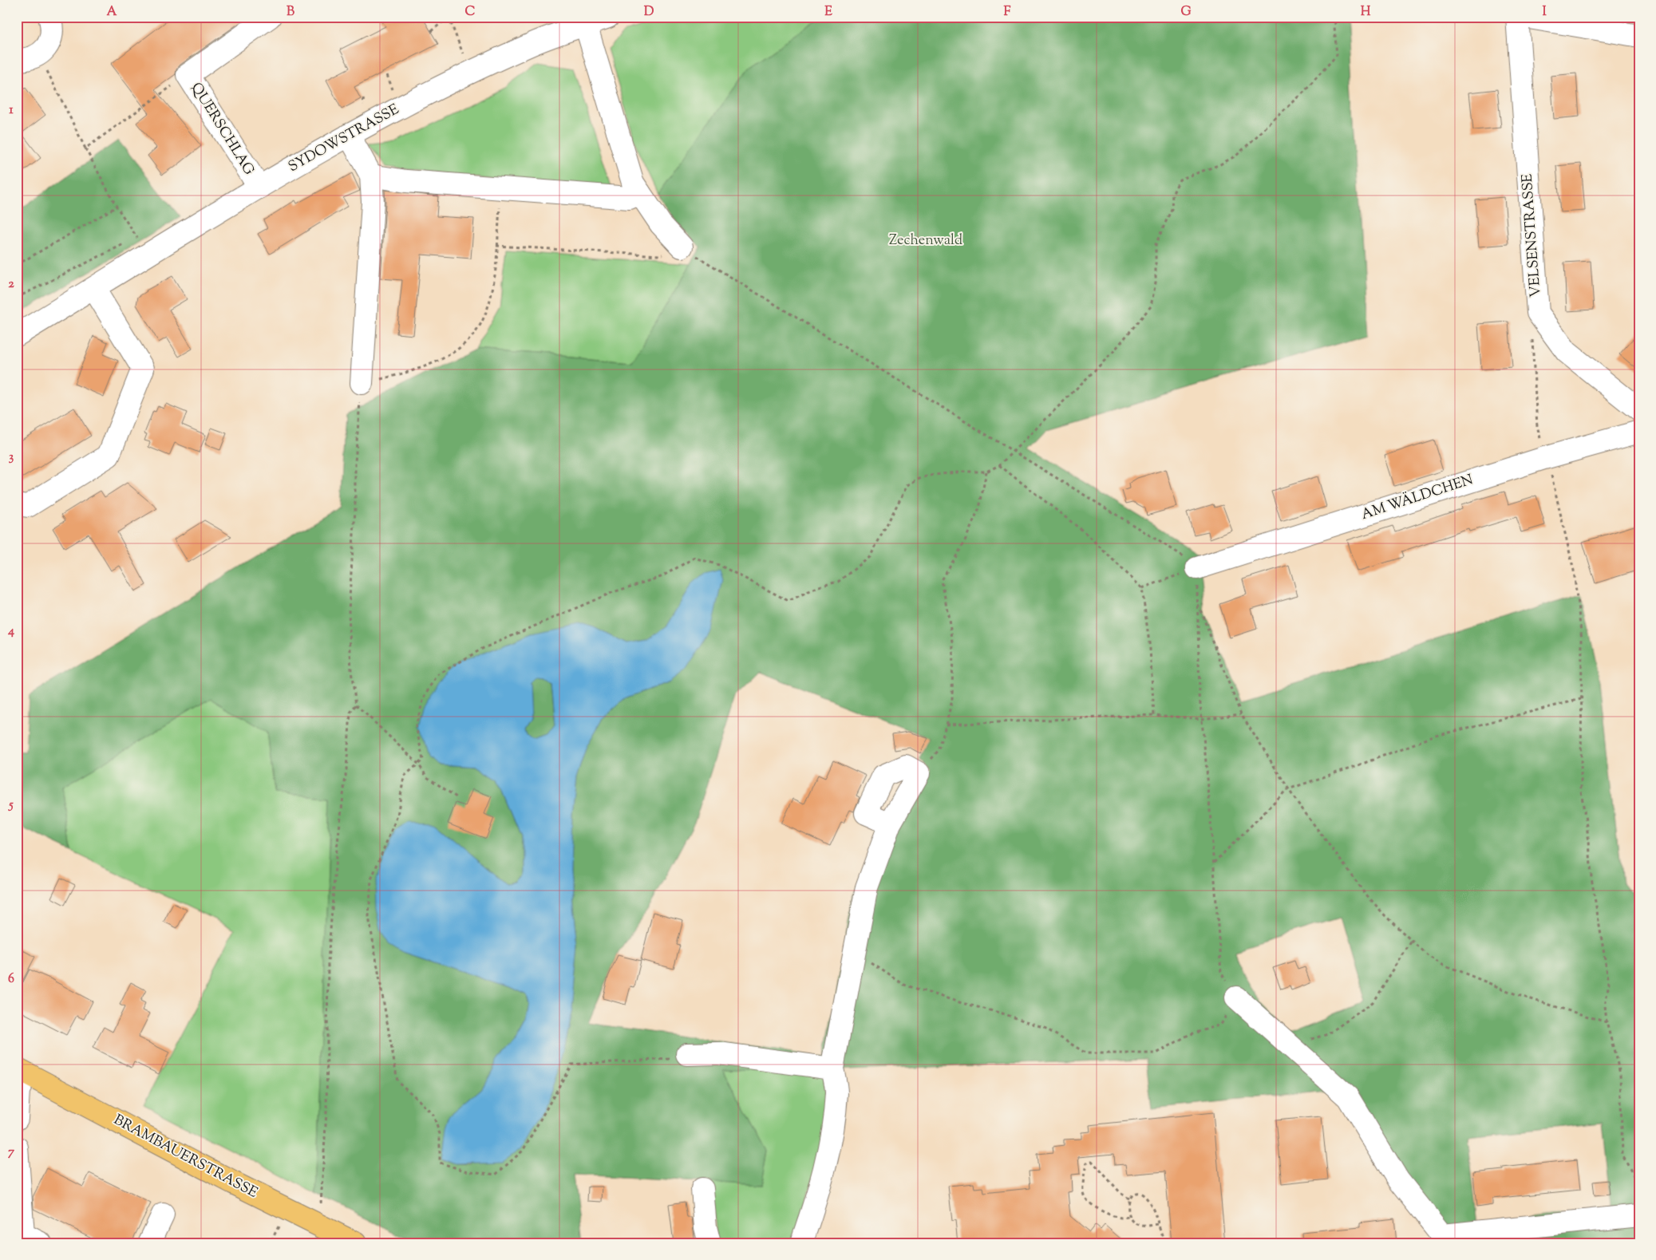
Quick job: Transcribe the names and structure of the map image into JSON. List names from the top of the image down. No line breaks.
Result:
{"streets":{"main road":["BRAMBAUERSTRASSE"],"street":["QUERSCHLAG","SYDOWSTRASSE","VELSENSTRASSE","AM WÄLDCHEN"]},"crossings":[["QUERSCHLAG","SYDOWSTRASSE"]],"parks":["Zechenwald"],"grid":{"columns":["A","B","C","D","E","F","G","H","I"],"rows":["1","2","3","4","5","6","7"]}}
